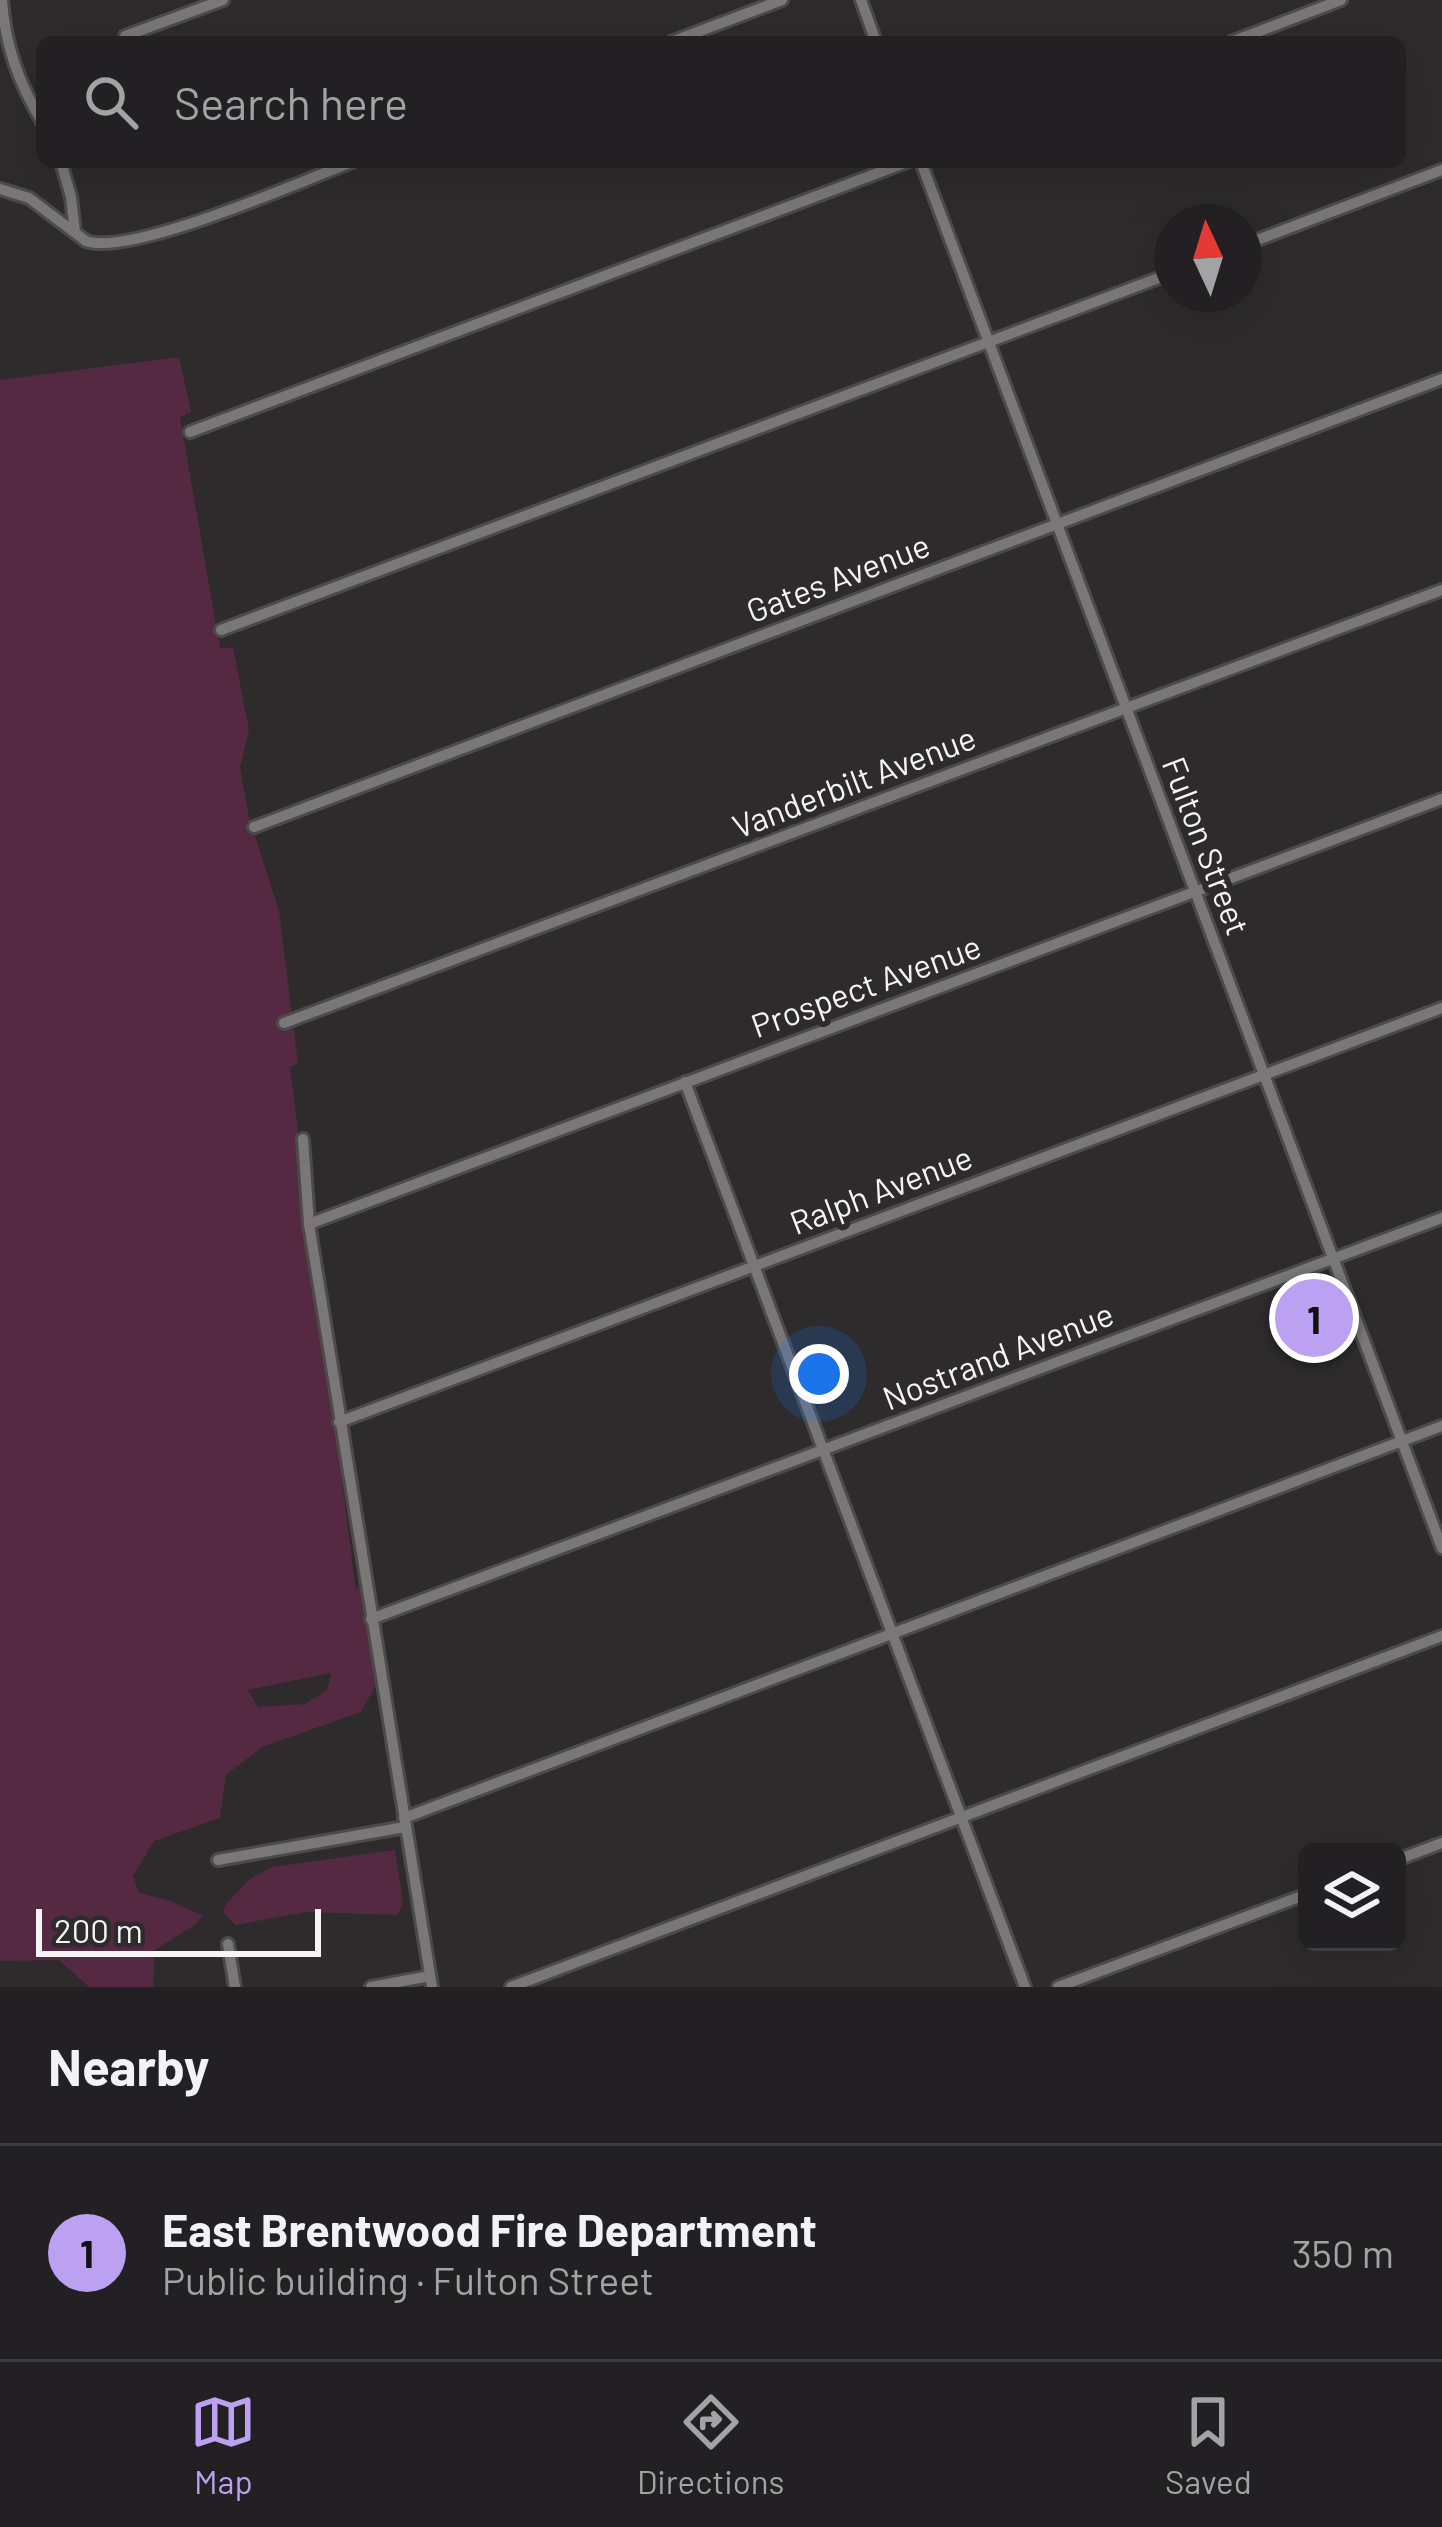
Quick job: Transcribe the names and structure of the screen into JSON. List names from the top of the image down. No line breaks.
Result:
{"streets":{"street":["Gates Avenue","Vanderbilt Avenue","Fulton Street","Prospect Avenue","Ralph Avenue","Nostrand Avenue"]},"crossings":[["Gates Avenue","Fulton Street"],["Vanderbilt Avenue","Fulton Street"],["Fulton Street","Prospect Avenue"],["Fulton Street","Ralph Avenue"],["Fulton Street","Nostrand Avenue"]],"scale_bar":"200 m","north":"top","page":{"search":"Search here","pins":"1","scale":"200 m","heading":"Nearby","list":[{"mark":"1","name":"East Brentwood Fire Department","note":"Public building · Fulton Street","value":"350 m"}],"nav":["Map","Directions","Saved"]}}
